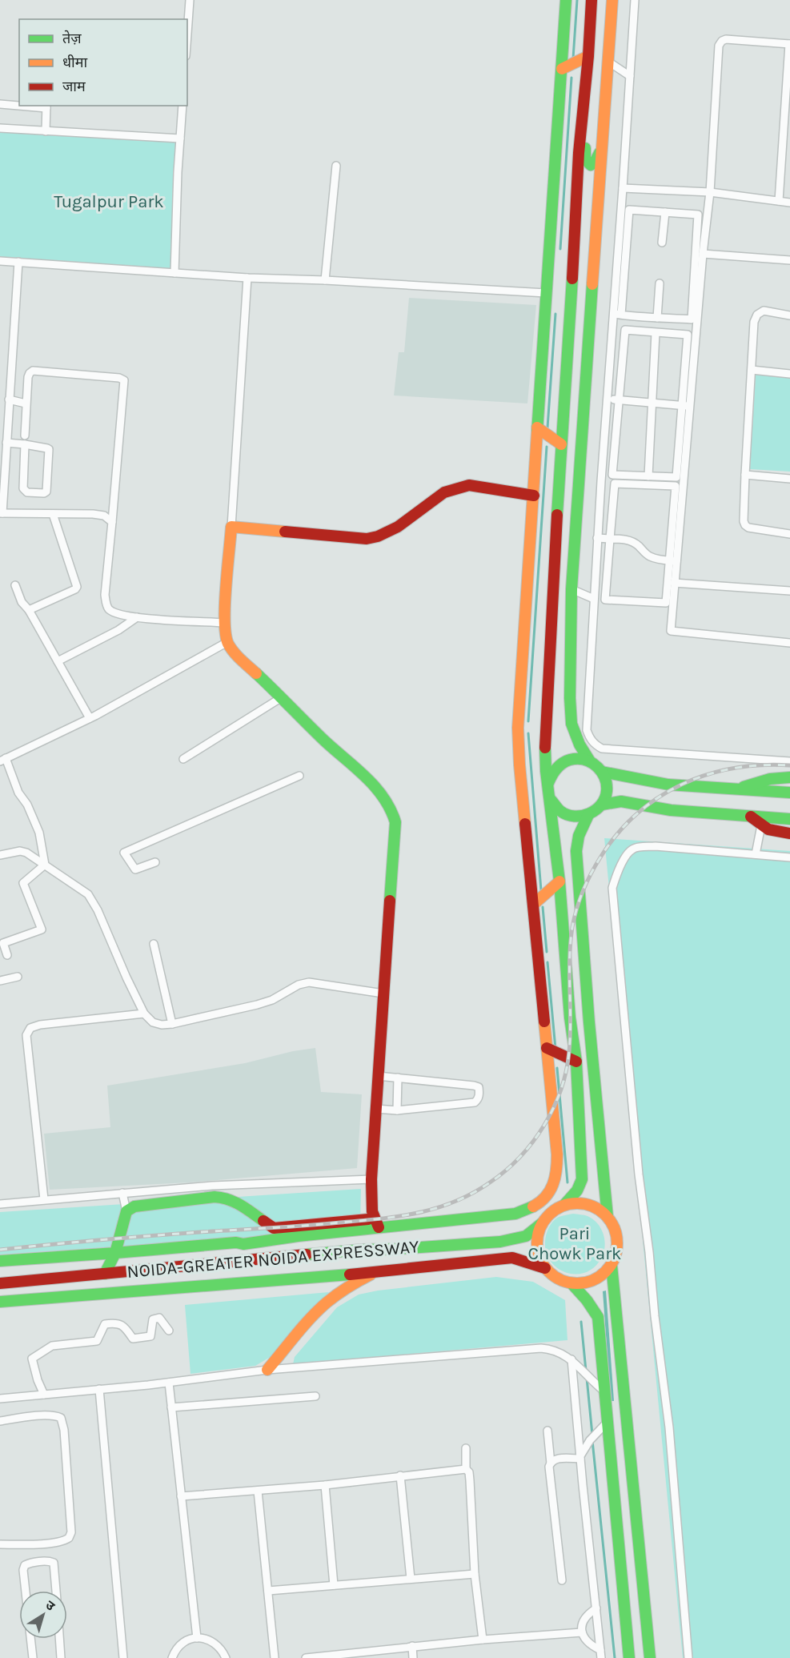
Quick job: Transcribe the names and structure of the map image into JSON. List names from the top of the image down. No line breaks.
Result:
{"streets":{"main road":["NOIDA-GREATER NOIDA EXPRESSWAY"]},"parks":["Tugalpur Park","Pari Chowk Park"],"legend":["तेज़","धीमा","जाम"],"north":"top right"}
